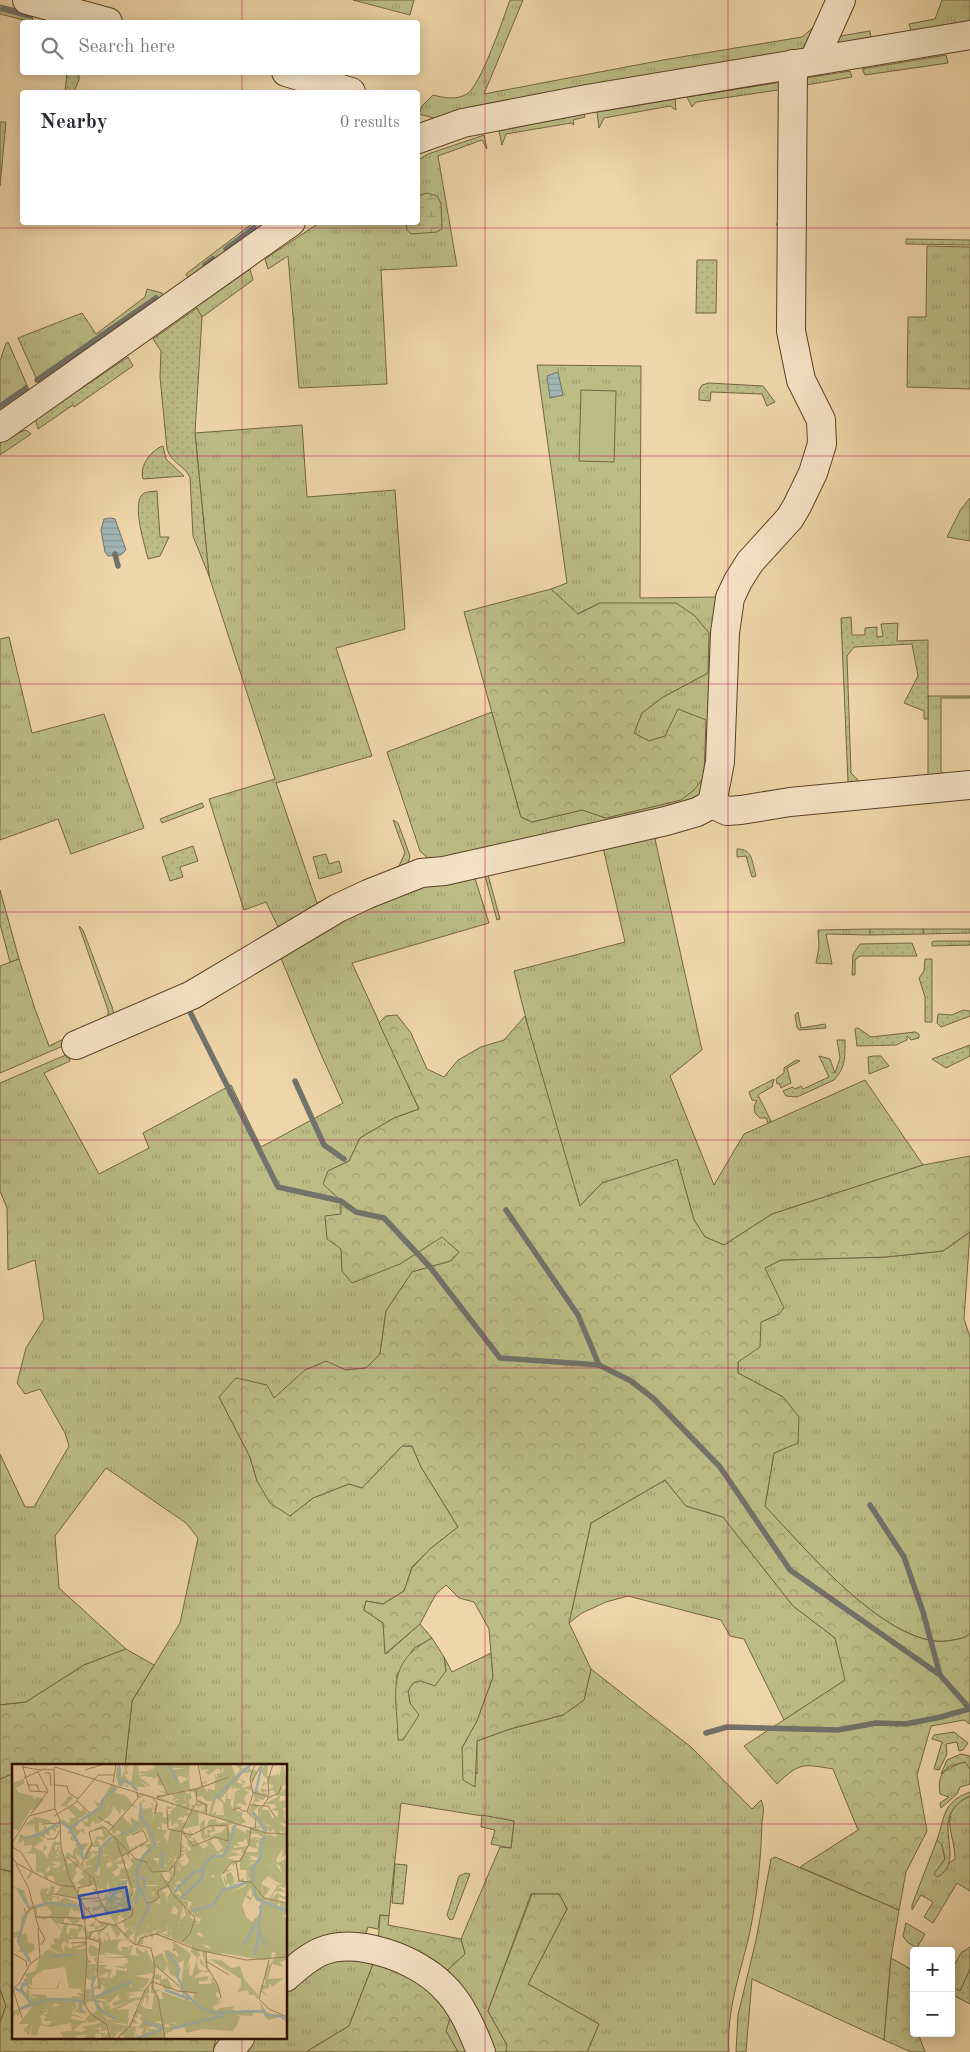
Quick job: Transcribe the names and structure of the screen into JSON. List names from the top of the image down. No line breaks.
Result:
{"page":{"search":"Search here","heading":["Nearby","0 results"],"map_buttons":["+","−"]}}
